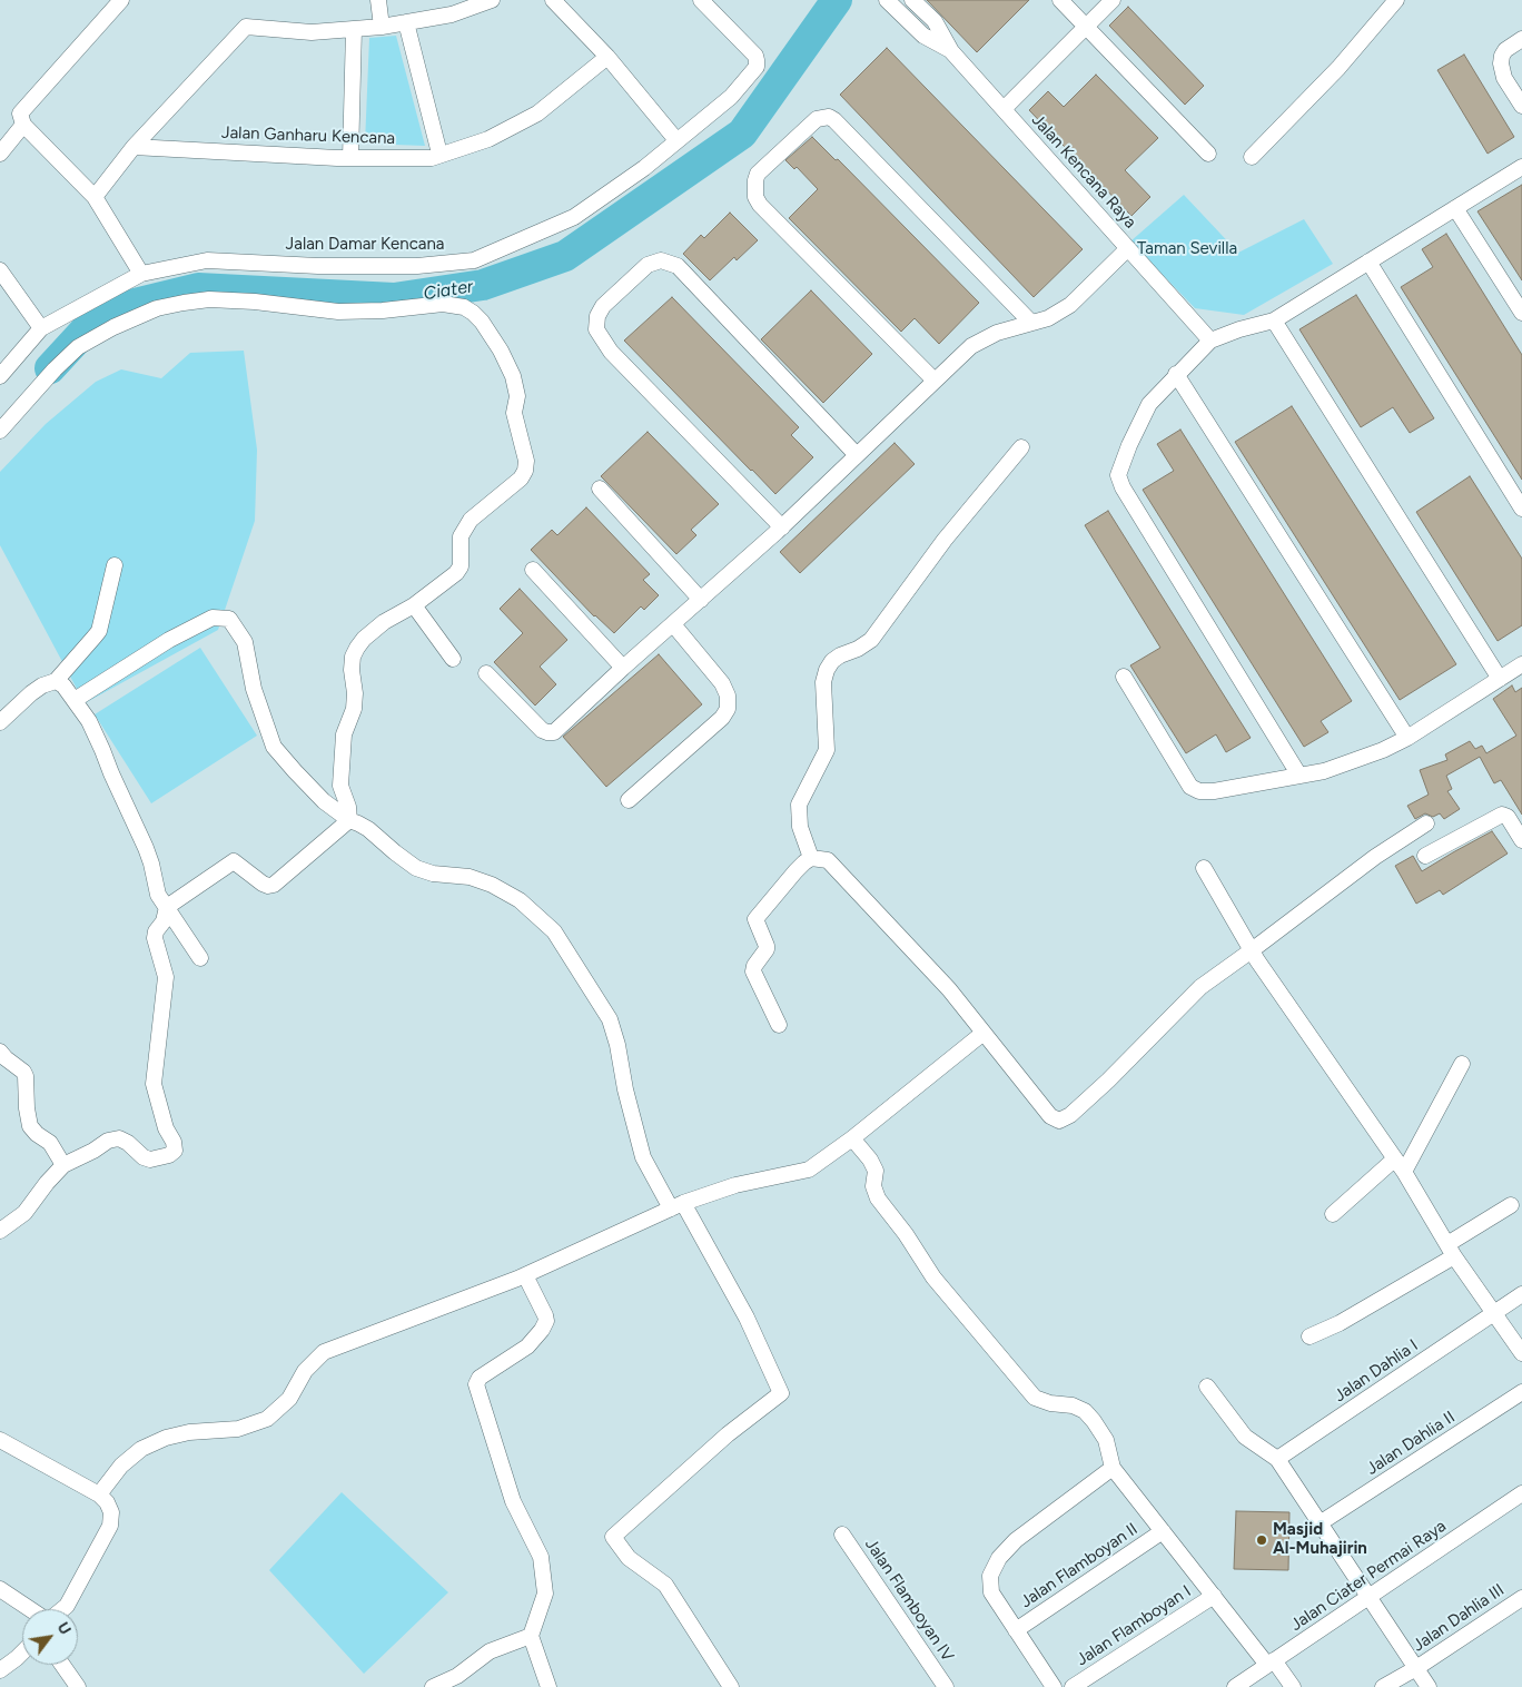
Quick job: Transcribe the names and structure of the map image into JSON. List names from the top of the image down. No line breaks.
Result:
{"streets":{"street":["Jalan Ganharu Kencana","Jalan Kencana Raya","Jalan Damar Kencana","Jalan Dahlia I","Jalan Dahlia II","Jalan Flamboyan II","Jalan Ciater Permai Raya","Jalan Flamboyan IV","Jalan Dahlia III","Jalan Flamboyan I"]},"water":["Ciater"],"parks":["Taman Sevilla"],"places":["Masjid Al-Muhajirin"],"north":"top right"}
